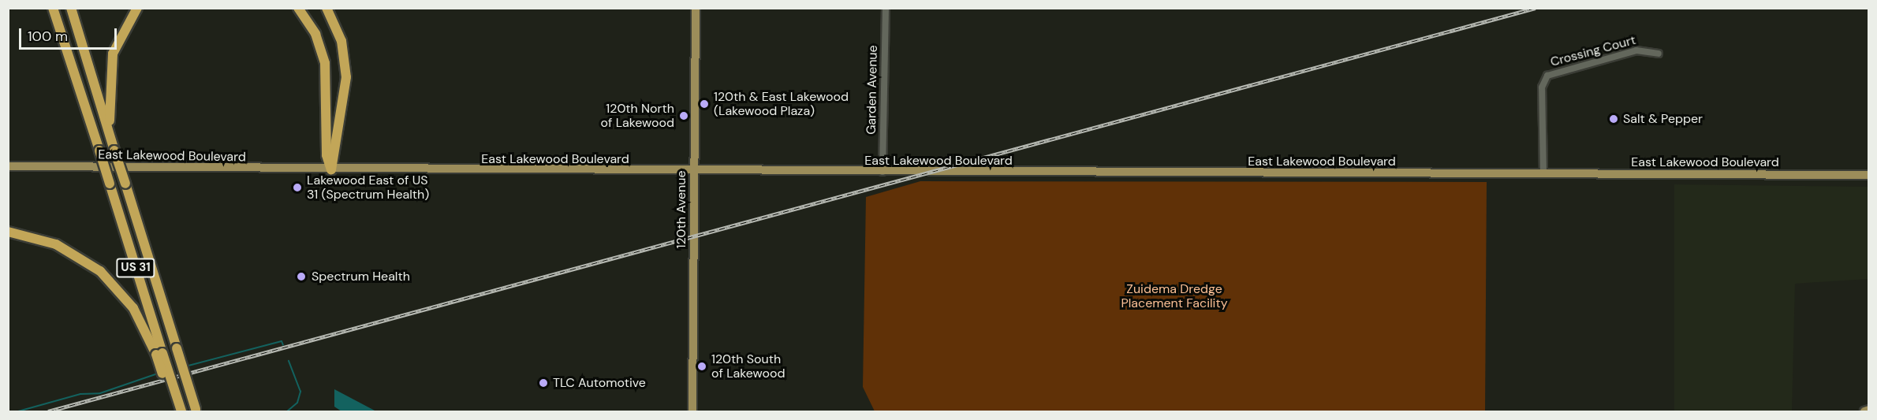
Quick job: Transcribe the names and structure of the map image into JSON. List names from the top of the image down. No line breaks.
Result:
{"streets":{"highway":["US 31"],"main road":["East Lakewood Boulevard","120th Avenue"],"street":["Crossing Court","Garden Avenue"]},"crossings":[["Crossing Court","East Lakewood Boulevard"],["Garden Avenue","East Lakewood Boulevard"],["East Lakewood Boulevard","120th Avenue"]],"parks":["Zuidema Dredge Placement Facility"],"places":["120th & East Lakewood (Lakewood Plaza)","120th North of Lakewood","Salt & Pepper","Lakewood East of US 31 (Spectrum Health)","Spectrum Health","120th South of Lakewood","TLC Automotive"],"scale_bar":"100 m"}
